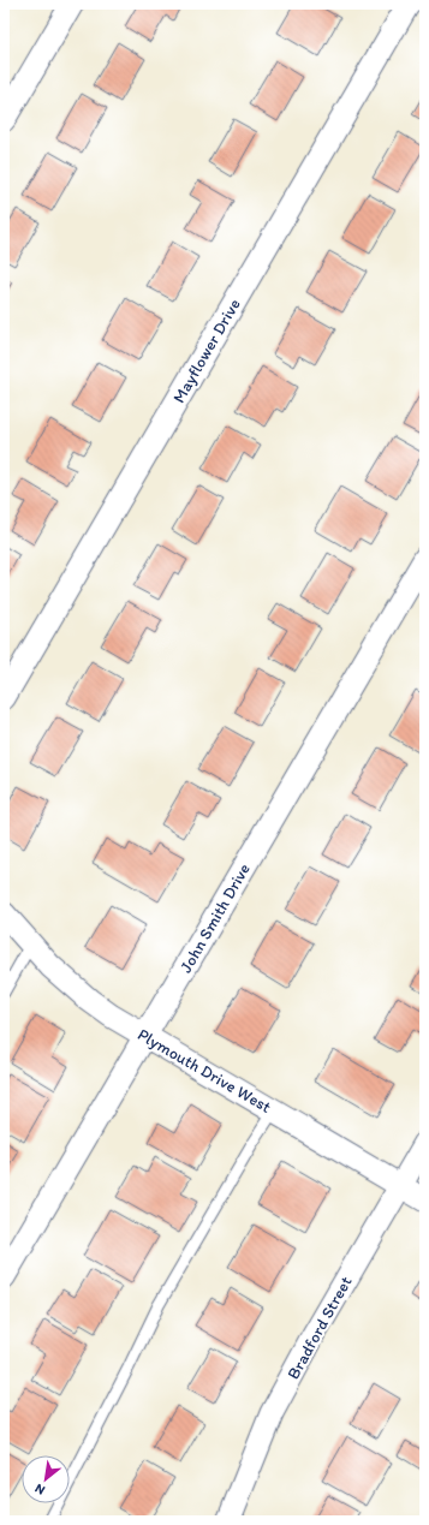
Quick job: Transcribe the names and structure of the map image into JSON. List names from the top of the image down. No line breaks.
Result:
{"streets":{"street":["Mayflower Drive","John Smith Drive","Plymouth Drive West","Bradford Street"]},"crossings":[["John Smith Drive","Plymouth Drive West"],["Plymouth Drive West","Bradford Street"]],"north":"bottom left"}
